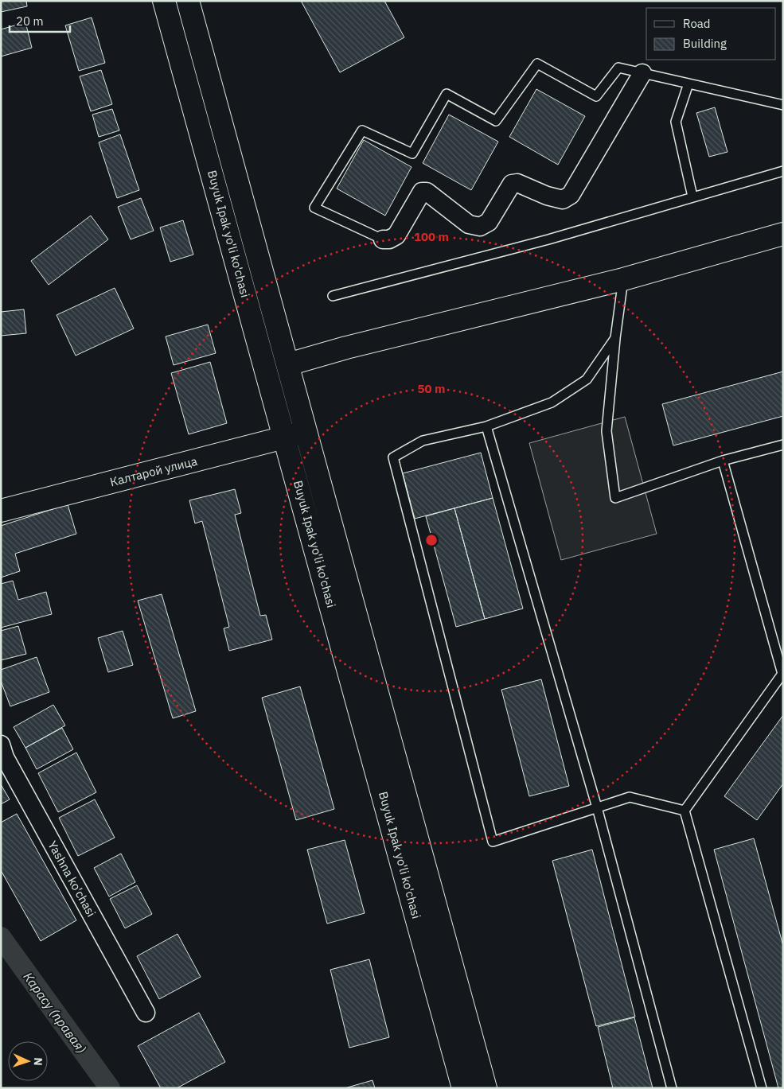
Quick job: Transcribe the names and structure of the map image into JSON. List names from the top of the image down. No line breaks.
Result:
{"streets":{"main road":["Buyuk Ipak yo'li ko'chasi","Калтарой улица"],"street":["Yashna ko'chasi"]},"crossings":[["Buyuk Ipak yo'li ko'chasi","Калтарой улица"]],"water":["Карасу (правая)"],"legend":["Road","Building"],"scale_bar":"20 m","north":"right","rings":["100 m","50 m"]}
